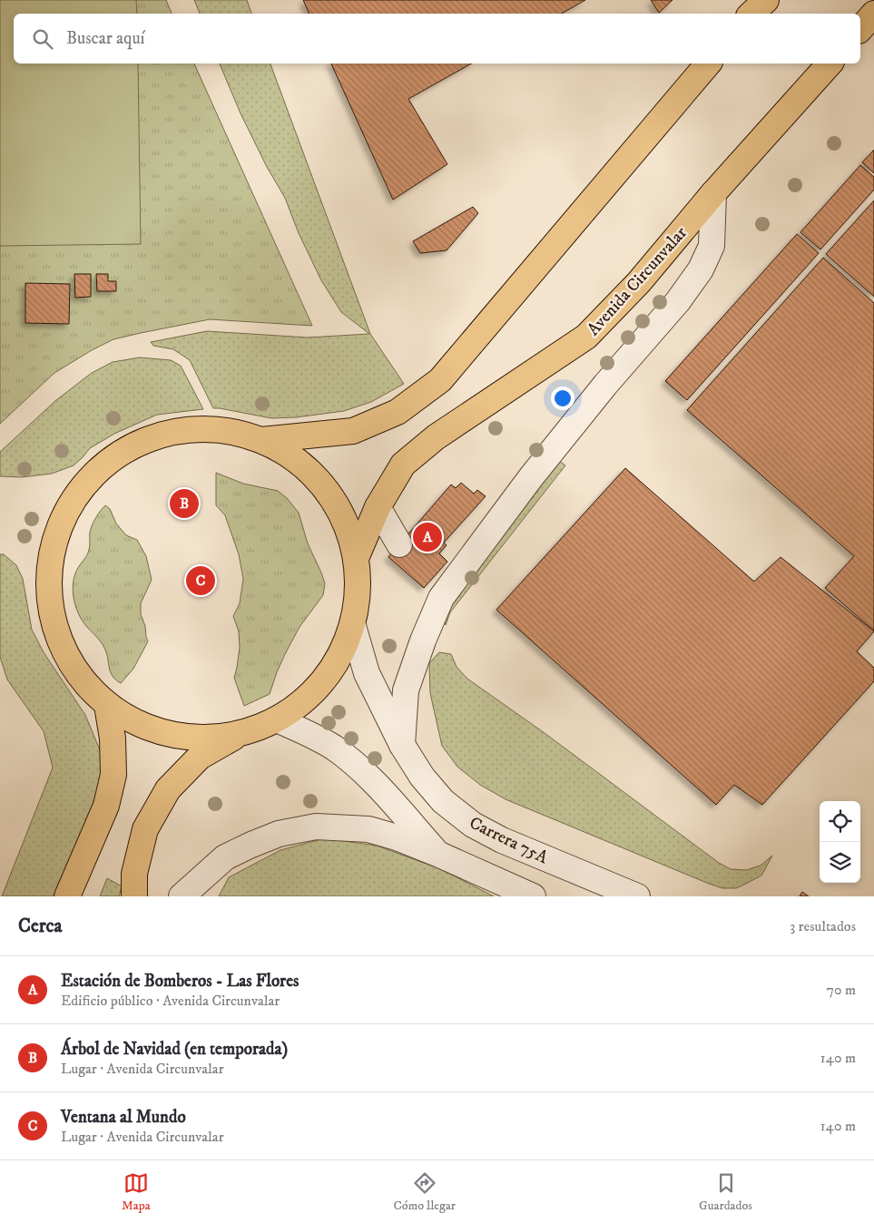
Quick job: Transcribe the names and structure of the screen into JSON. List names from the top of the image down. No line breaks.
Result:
{"streets":{"highway":["Avenida Circunvalar"],"street":["Carrera 75A"]},"page":{"search":"Buscar aquí","pins":["B","A","C"],"heading":["Cerca","3 resultados"],"list":[{"mark":"A","name":"Estación de Bomberos - Las Flores","note":"Edificio público · Avenida Circunvalar","value":"70 m"},{"mark":"B","name":"Árbol de Navidad (en temporada)","note":"Lugar · Avenida Circunvalar","value":"140 m"},{"mark":"C","name":"Ventana al Mundo","note":"Lugar · Avenida Circunvalar","value":"140 m"}],"nav":["Mapa","Cómo llegar","Guardados"]}}
